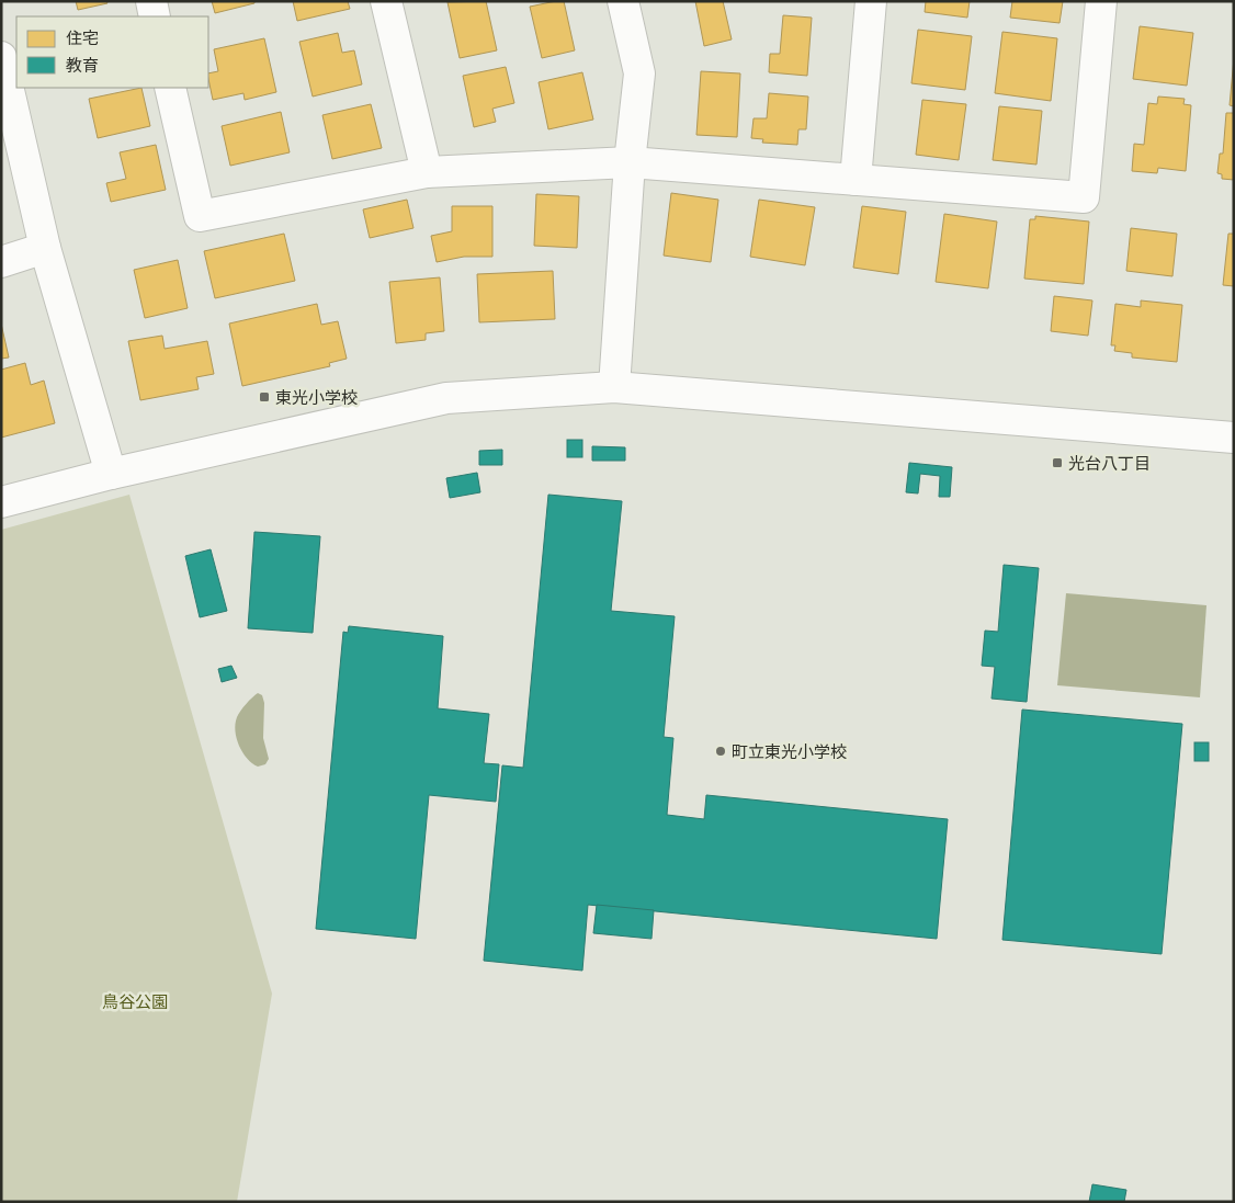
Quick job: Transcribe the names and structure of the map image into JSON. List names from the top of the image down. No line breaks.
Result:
{"parks":["鳥谷公園"],"places":{"transit":["東光小学校","光台八丁目"],"other":["町立東光小学校"]},"legend":["住宅","教育"]}
